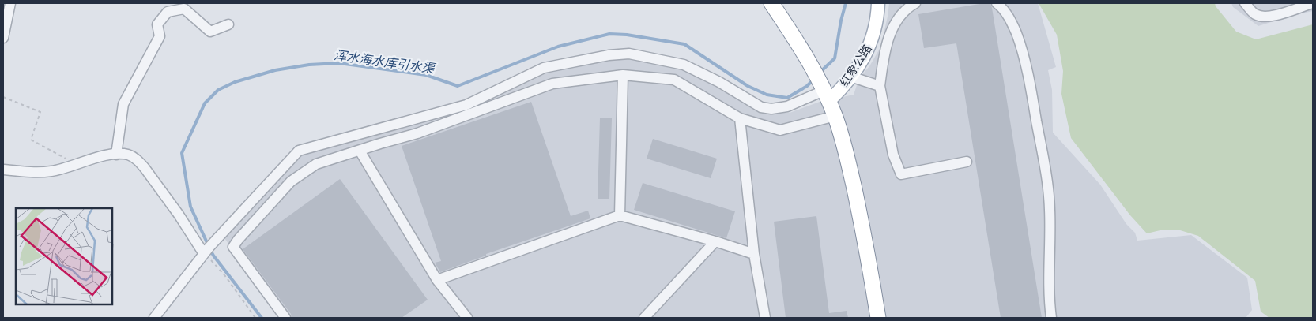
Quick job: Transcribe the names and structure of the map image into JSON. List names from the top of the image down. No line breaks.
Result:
{"streets":{"main road":["红象公路"]},"water":["浑水海水库引水渠"]}
